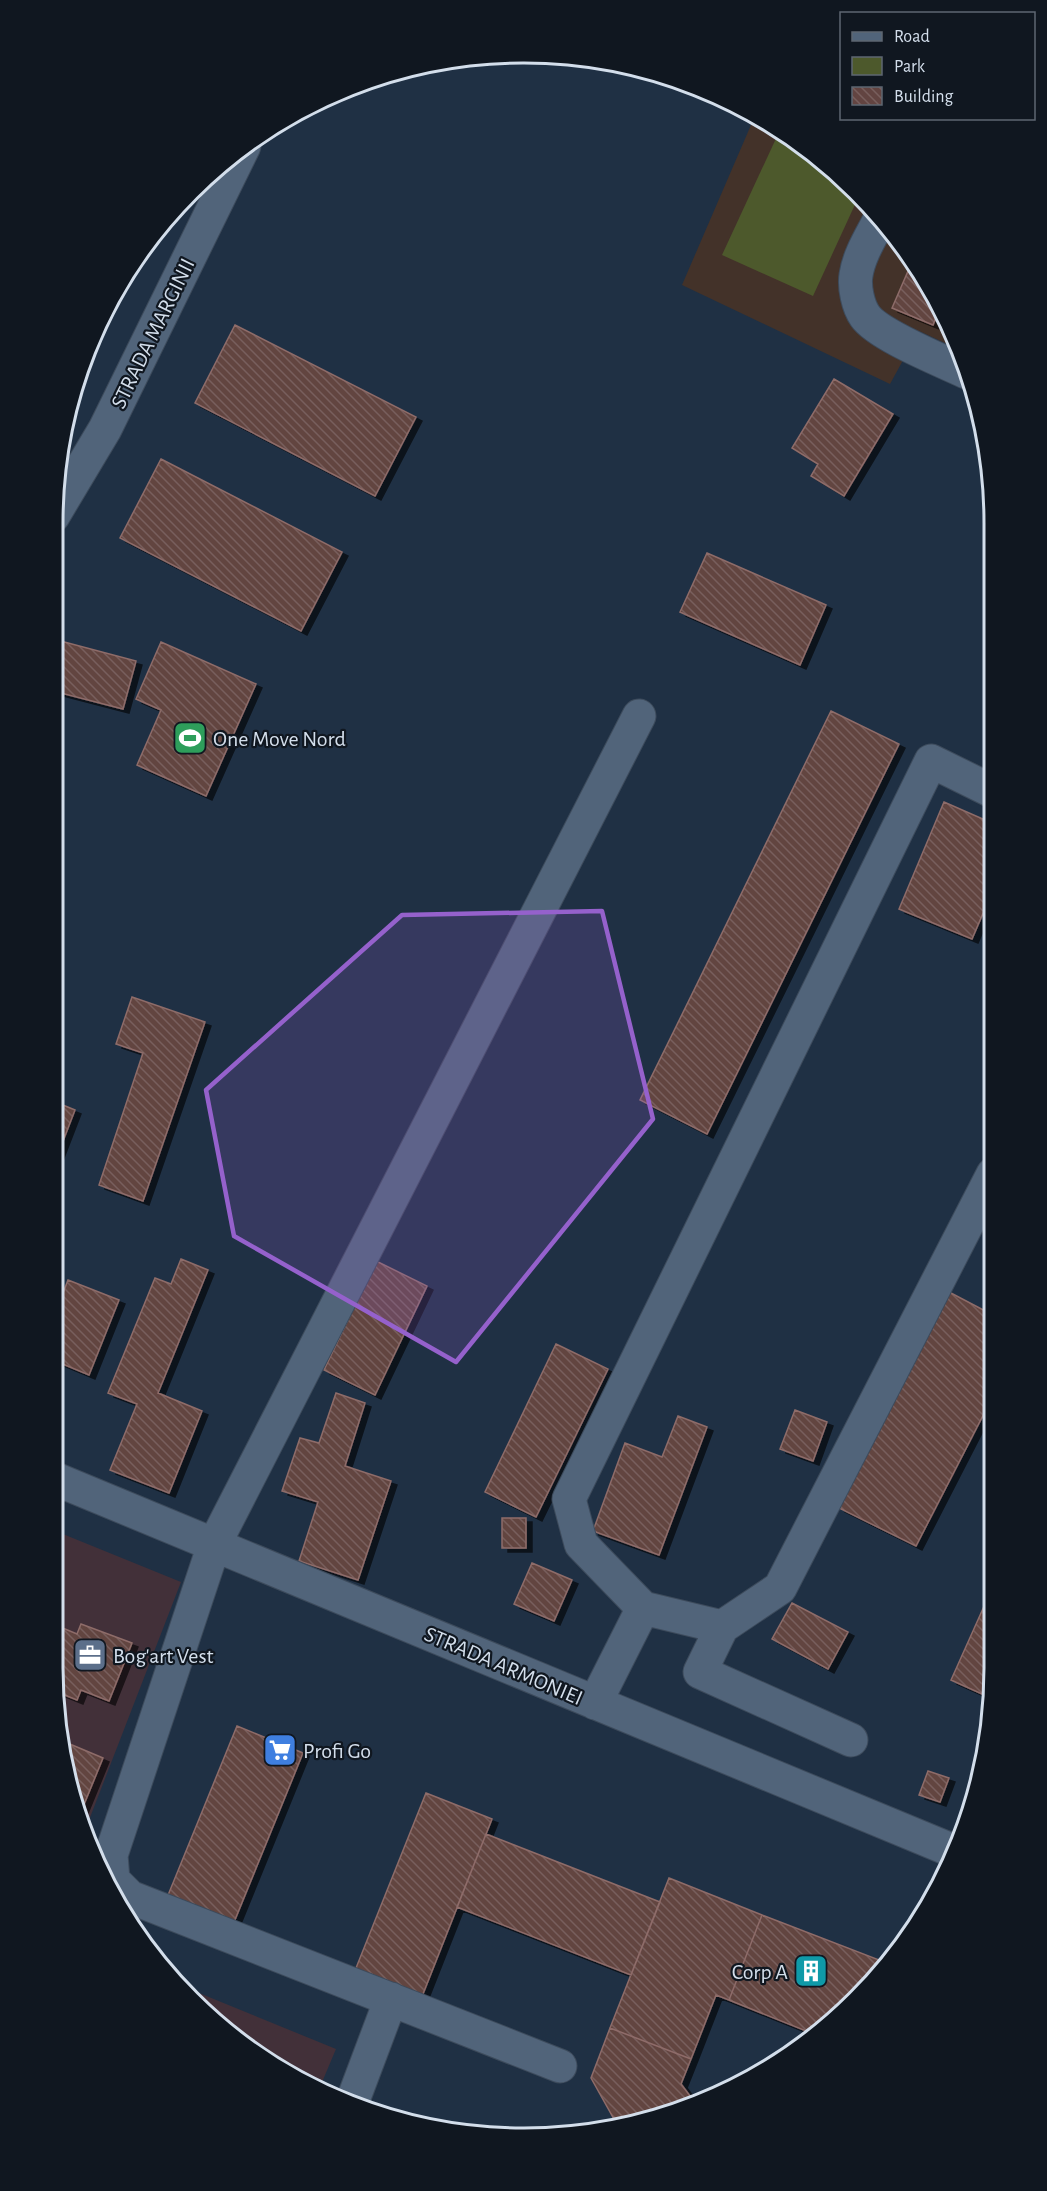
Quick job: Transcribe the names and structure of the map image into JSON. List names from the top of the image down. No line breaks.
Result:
{"streets":{"street":["STRADA MARGINII","STRADA ARMONIEI"]},"places":{"sports":["One Move Nord"],"office":["Bog'art Vest"],"supermarket":["Profi Go"],"building":["Corp A"]},"legend":["Road","Park","Building"]}
